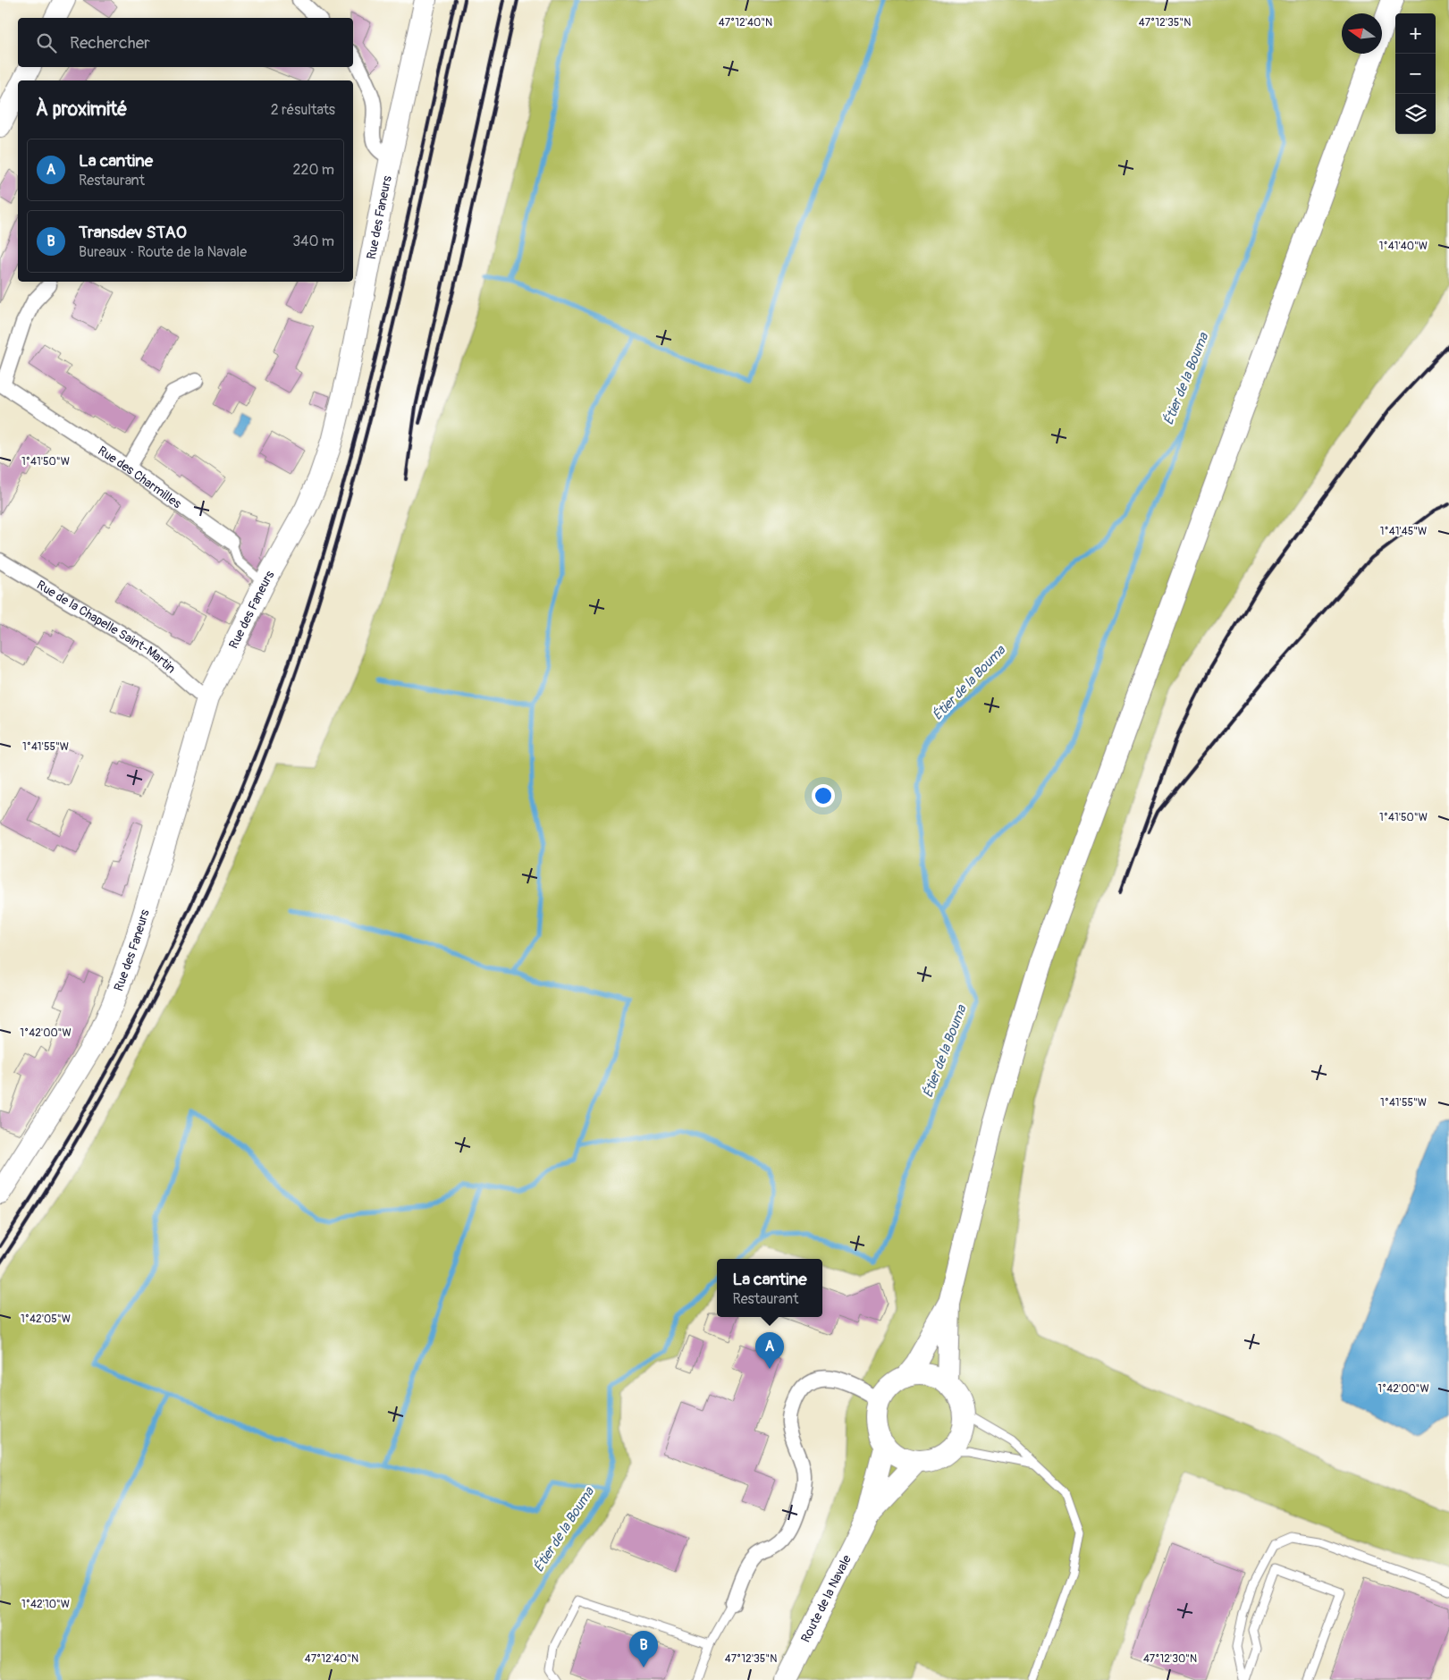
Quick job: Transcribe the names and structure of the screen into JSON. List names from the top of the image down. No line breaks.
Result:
{"streets":{"main road":["Rue des Faneurs","Route de la Navale"],"street":["Rue des Charmilles","Rue de la Chapelle Saint-Martin"]},"crossings":[["Rue des Faneurs","Rue des Charmilles"],["Rue des Faneurs","Rue de la Chapelle Saint-Martin"]],"water":["Étier de la Bouma"],"north":"left","page":{"map_buttons":["+","−"],"search":"Rechercher","heading":["À proximité","2 résultats"],"list":[{"mark":"A","name":"La cantine","note":"Restaurant","value":"220 m"},{"mark":"B","name":"Transdev STAO","note":"Bureaux · Route de la Navale","value":"340 m"}],"popup":["La cantine","Restaurant"],"pins":["A","B"]},"coordinates":["47°12'40\"N","47°12'35\"N","1°41'40\"W","1°41'50\"W","1°41'45\"W","1°41'55\"W","1°42'00\"W","1°42'05\"W","1°42'10\"W","47°12'30\"N"]}
